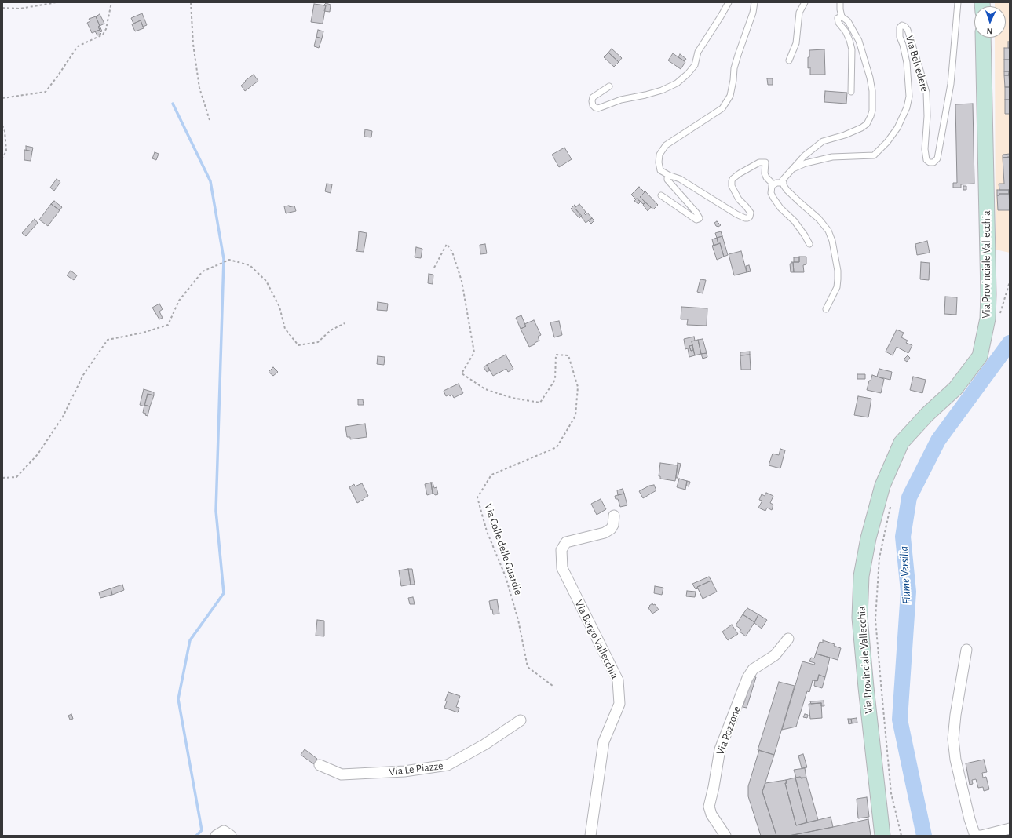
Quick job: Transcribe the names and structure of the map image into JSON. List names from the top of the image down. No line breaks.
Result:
{"streets":{"main road":["Via Provinciale Vallecchia"],"street":["Via Borgo Vallecchia","Via Pozzone","Via Le Piazze"],"lane":["Via Belvedere"],"path":["Via Colle delle Guardie"]},"water":["Fiume Versilia"],"north":"bottom"}
